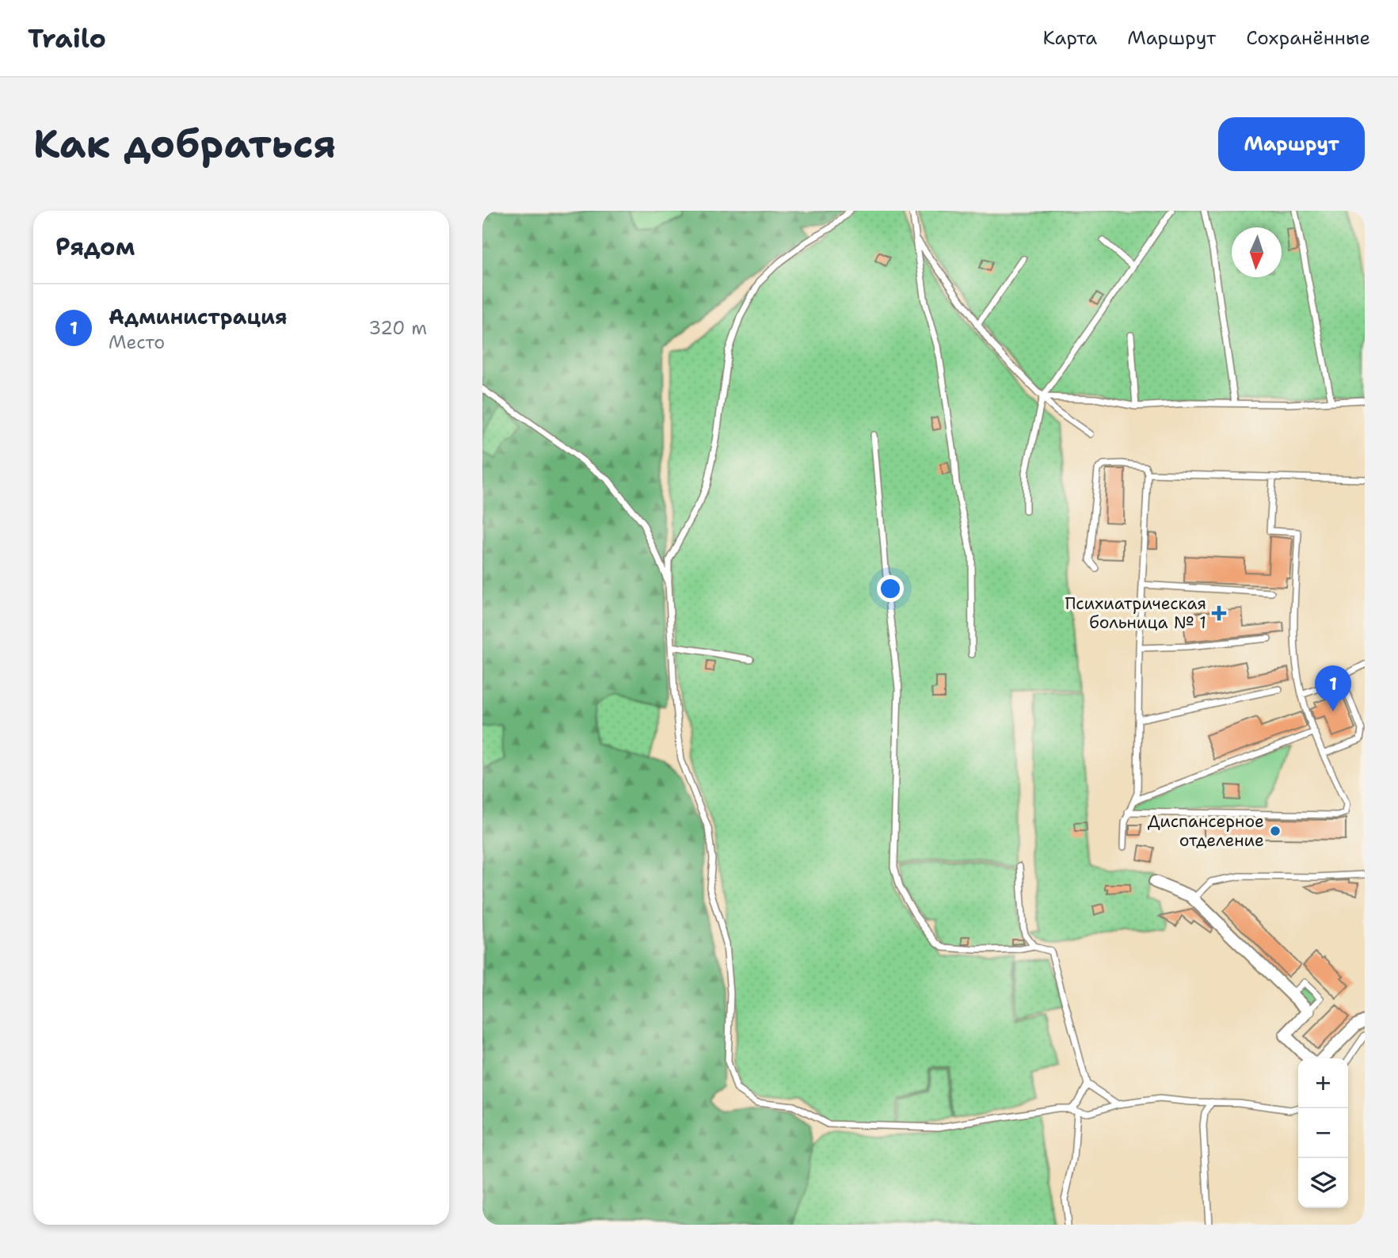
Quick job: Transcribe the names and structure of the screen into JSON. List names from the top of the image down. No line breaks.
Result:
{"places":{"health":["Психиатрическая больница № 1"],"other":["Диспансерное отделение"]},"north":"bottom","page":{"header":"Trailo","nav":["Карта","Маршрут","Сохранённые"],"buttons":"Маршрут","title":"Как добраться","heading":"Рядом","list":[{"mark":"1","name":"Администрация","note":"Место","value":"320 m"}],"pins":"1","map_buttons":["+","−"]}}
